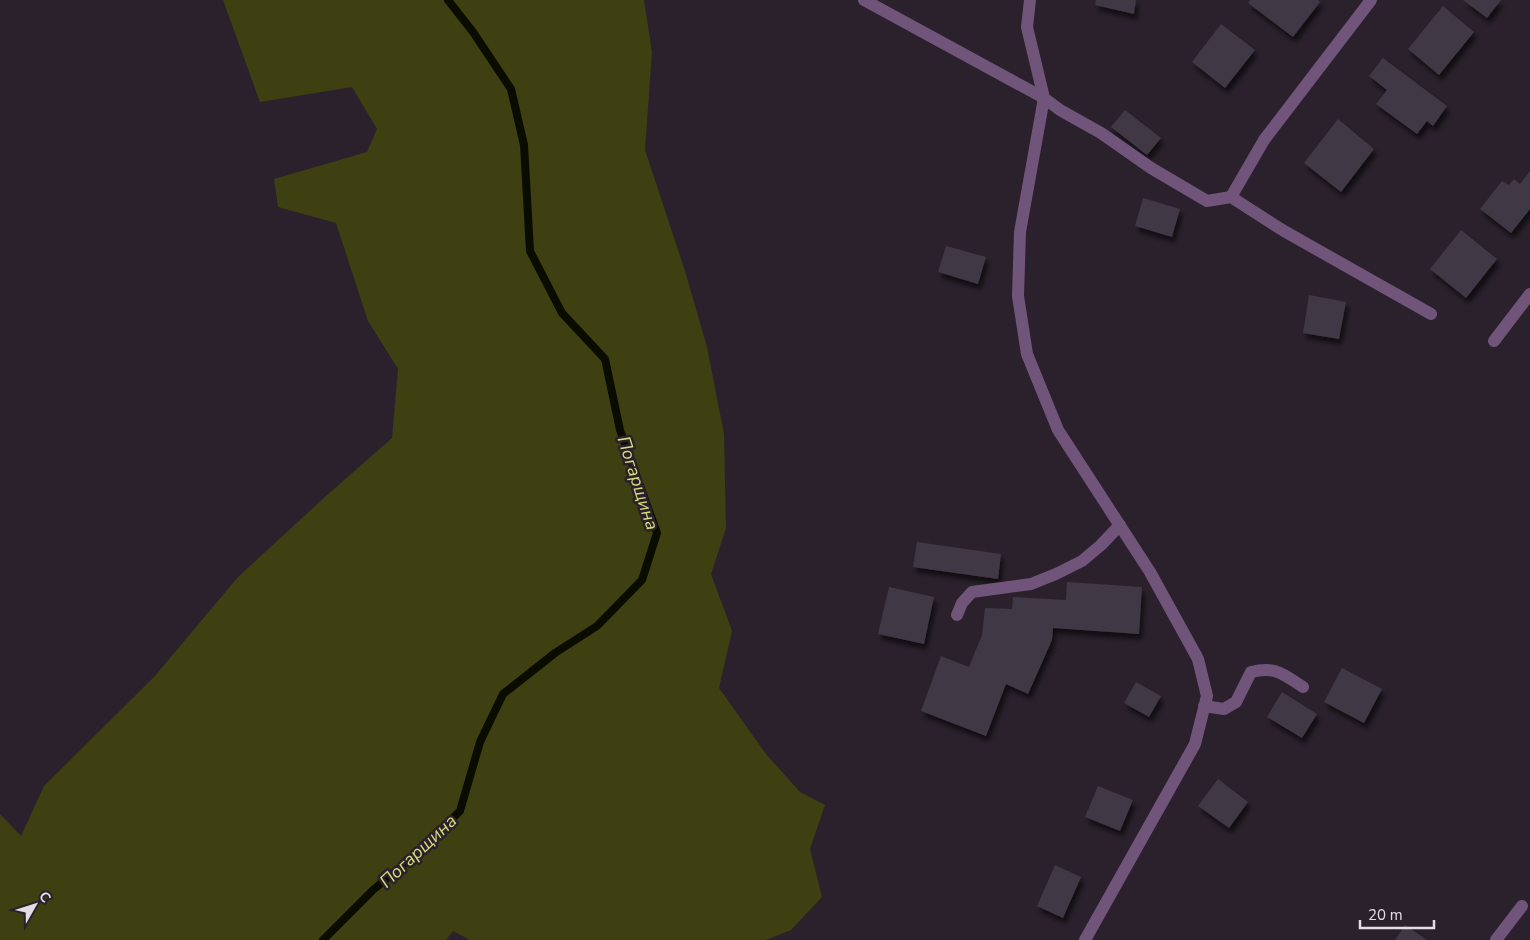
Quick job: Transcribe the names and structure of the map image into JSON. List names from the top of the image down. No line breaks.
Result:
{"water":["Погарщина"],"scale_bar":"20 m","north":"top right"}
